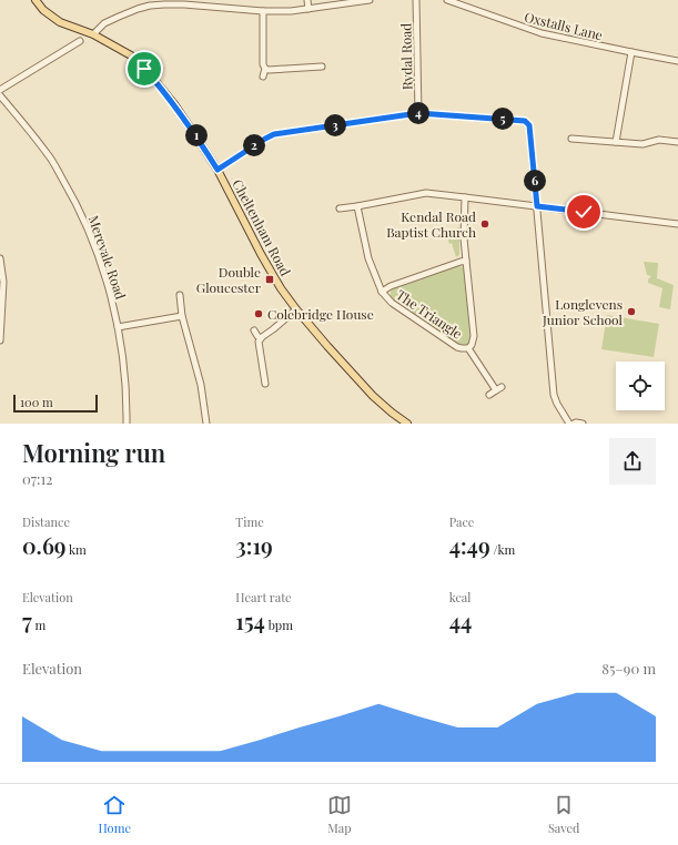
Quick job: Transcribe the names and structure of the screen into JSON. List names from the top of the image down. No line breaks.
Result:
{"streets":{"main road":["Cheltenham Road"],"street":["Oxstalls Lane","Rydal Road","Merevale Road","The Triangle"]},"places":{"other":["Kendal Road Baptist Church","Longlevens Junior School","Colebridge House"],"transit":["Double Gloucester"]},"scale_bar":"100 m","page":{"pins":["4","5","3","1","2","6"],"scale":"100 m","heading":["Morning run","07:12"],"stats":[["Distance","0.69 km"],["Time","3:19"],["Pace","4:49 /km"],["Elevation","7 m"],["Heart rate","154 bpm"],["kcal","44"]],"chart":["Elevation","85–90 m"],"tabs":["Home","Map","Saved"]}}
